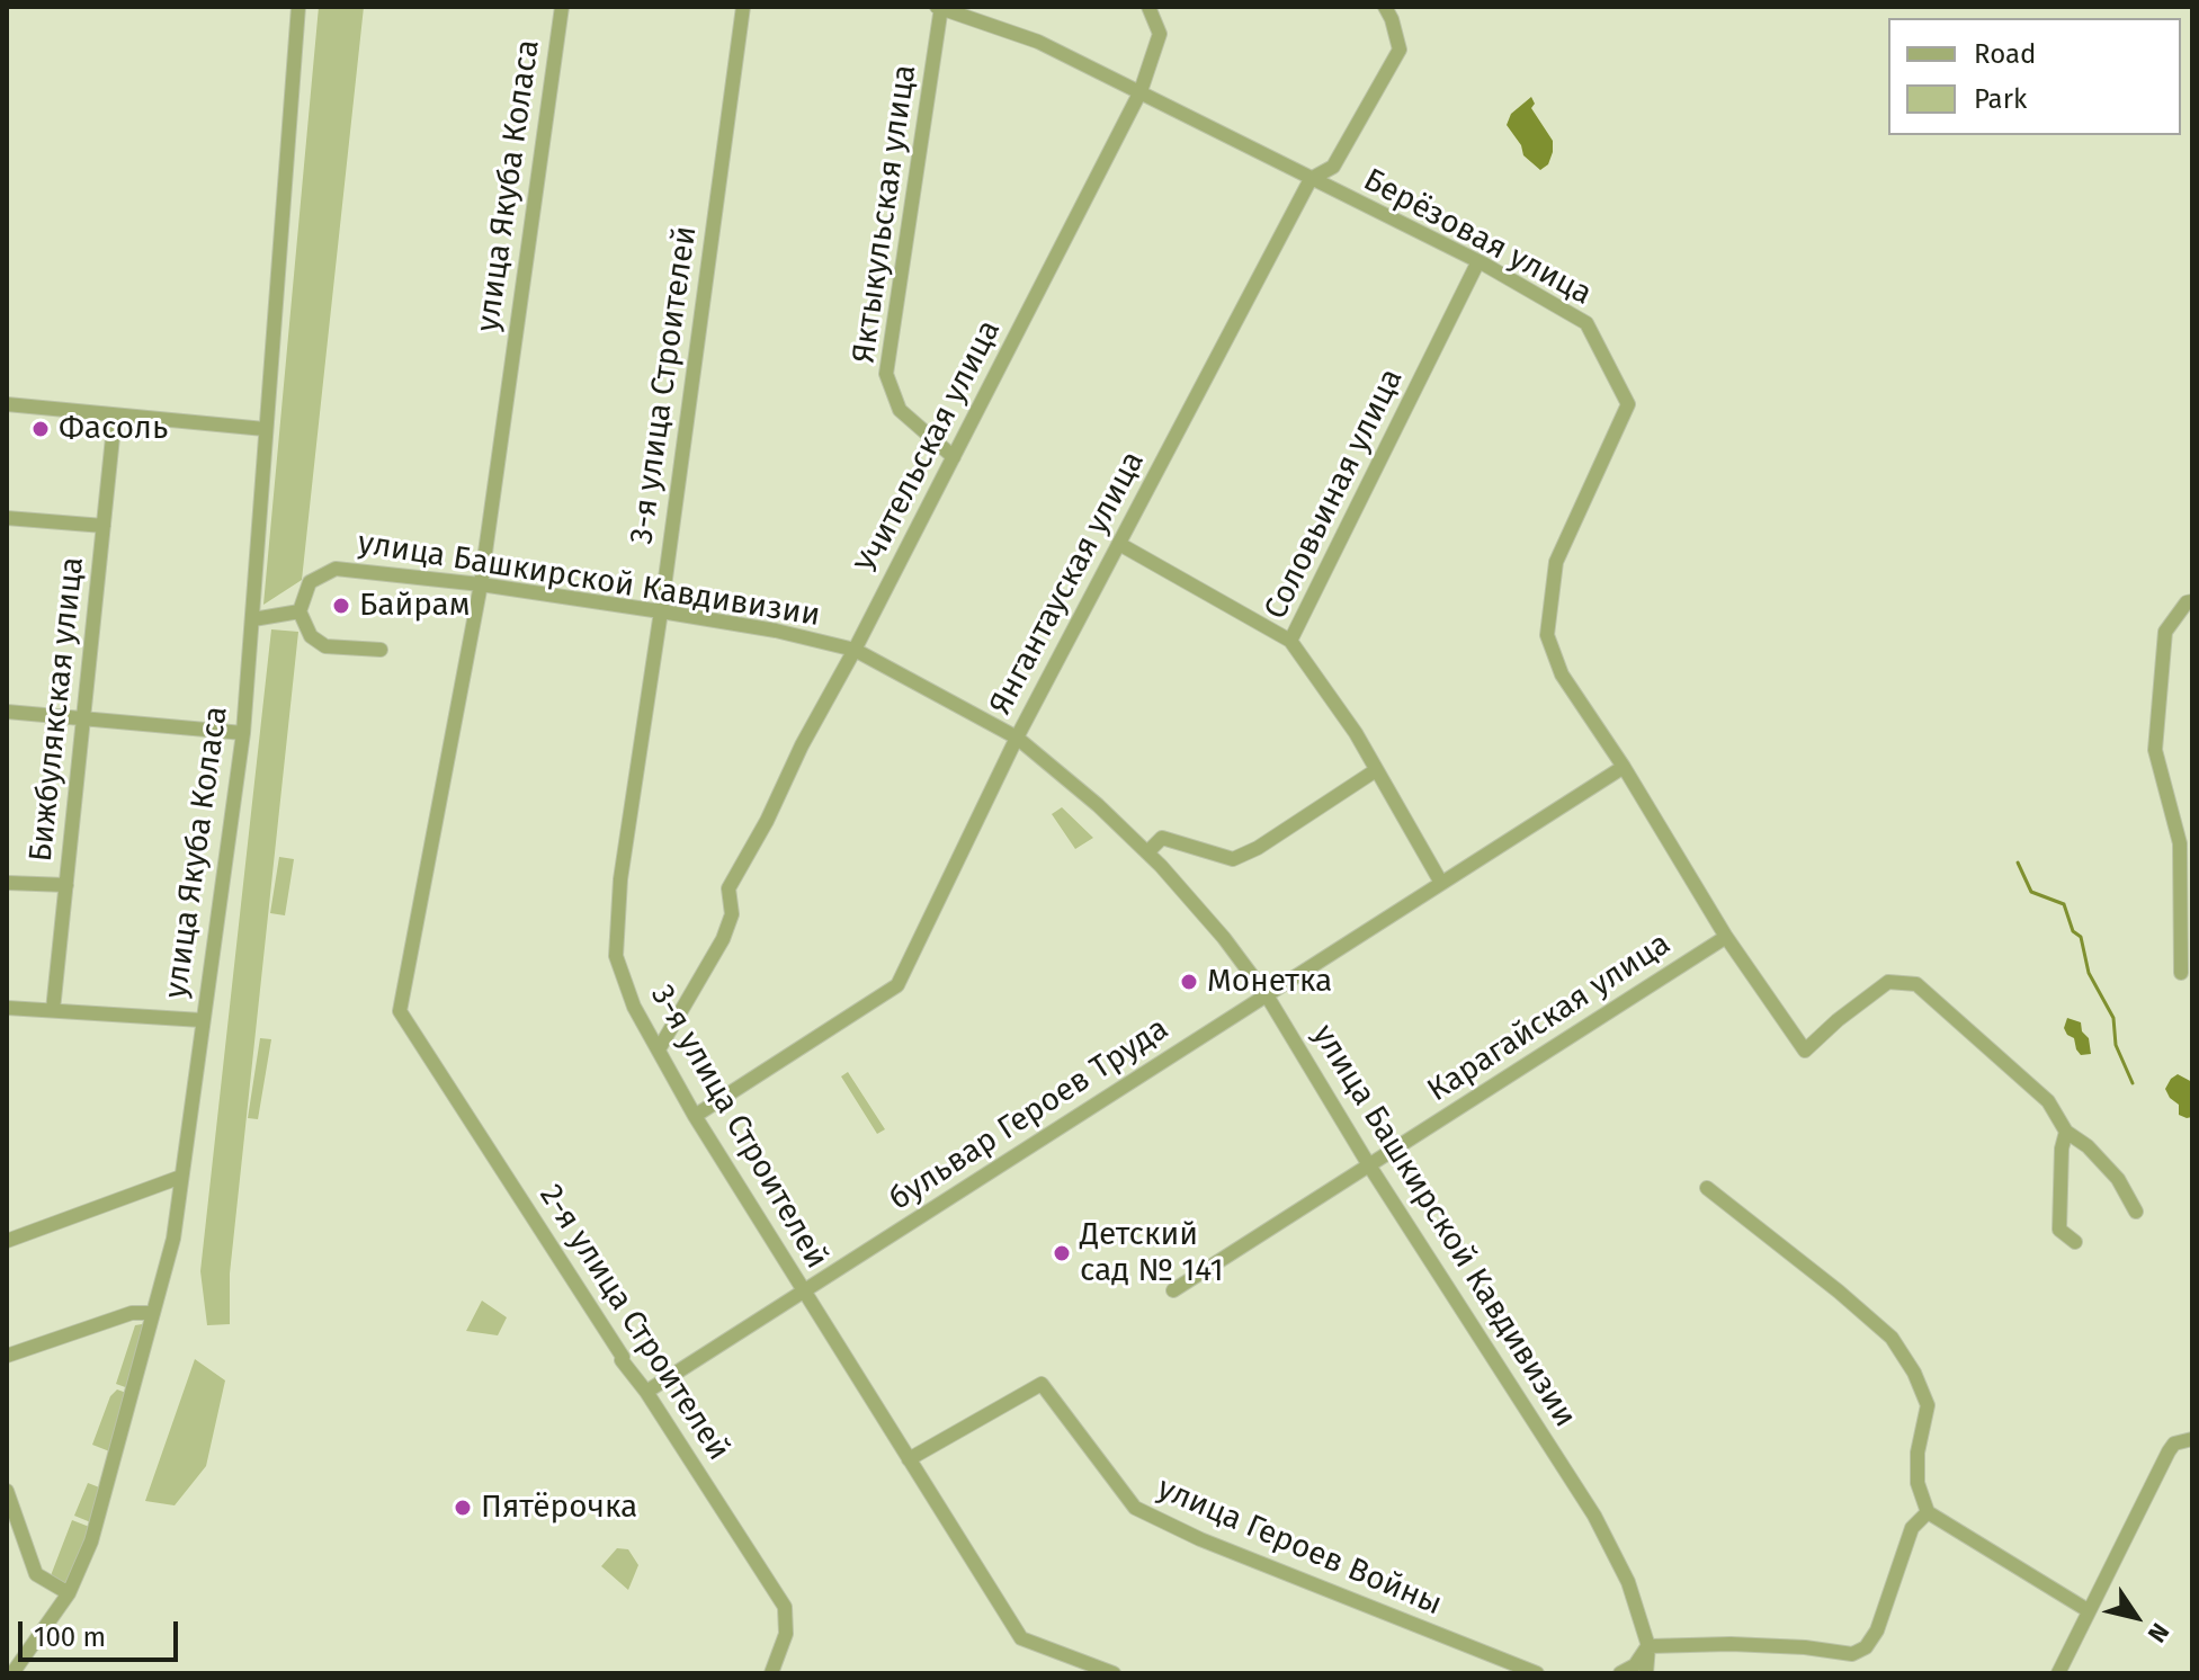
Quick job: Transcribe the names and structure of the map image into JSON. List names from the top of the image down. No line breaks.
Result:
{"streets":{"street":["улица Якуба Коласа","Яктыкульская улица","Берёзовая улица","3-я улица Строителей","Учительская улица","Соловьиная улица","улица Башкирской Кавдивизии","Янгантауская улица","Бижбулякская улица","Карагайская улица","бульвар Героев Труда","2-я улица Строителей","улица Героев Войны"]},"crossings":[["улица Якуба Коласа","улица Башкирской Кавдивизии"],["улица Якуба Коласа","2-я улица Строителей"],["Яктыкульская улица","Берёзовая улица"],["Яктыкульская улица","Учительская улица"],["Берёзовая улица","Учительская улица"],["Берёзовая улица","Соловьиная улица"],["Берёзовая улица","Янгантауская улица"],["Берёзовая улица","Карагайская улица"],["Берёзовая улица","бульвар Героев Труда"],["3-я улица Строителей","Учительская улица"],["3-я улица Строителей","улица Башкирской Кавдивизии"],["3-я улица Строителей","Янгантауская улица"],["3-я улица Строителей","бульвар Героев Труда"],["3-я улица Строителей","улица Героев Войны"],["Учительская улица","улица Башкирской Кавдивизии"],["Соловьиная улица","бульвар Героев Труда"],["улица Башкирской Кавдивизии","Янгантауская улица"],["улица Башкирской Кавдивизии","Карагайская улица"],["улица Башкирской Кавдивизии","бульвар Героев Труда"],["бульвар Героев Труда","2-я улица Строителей"]],"places":["Фасоль","Байрам","Монетка","Детский сад № 141","Пятёрочка"],"legend":["Road","Park"],"scale_bar":"100 m","north":"bottom right"}
